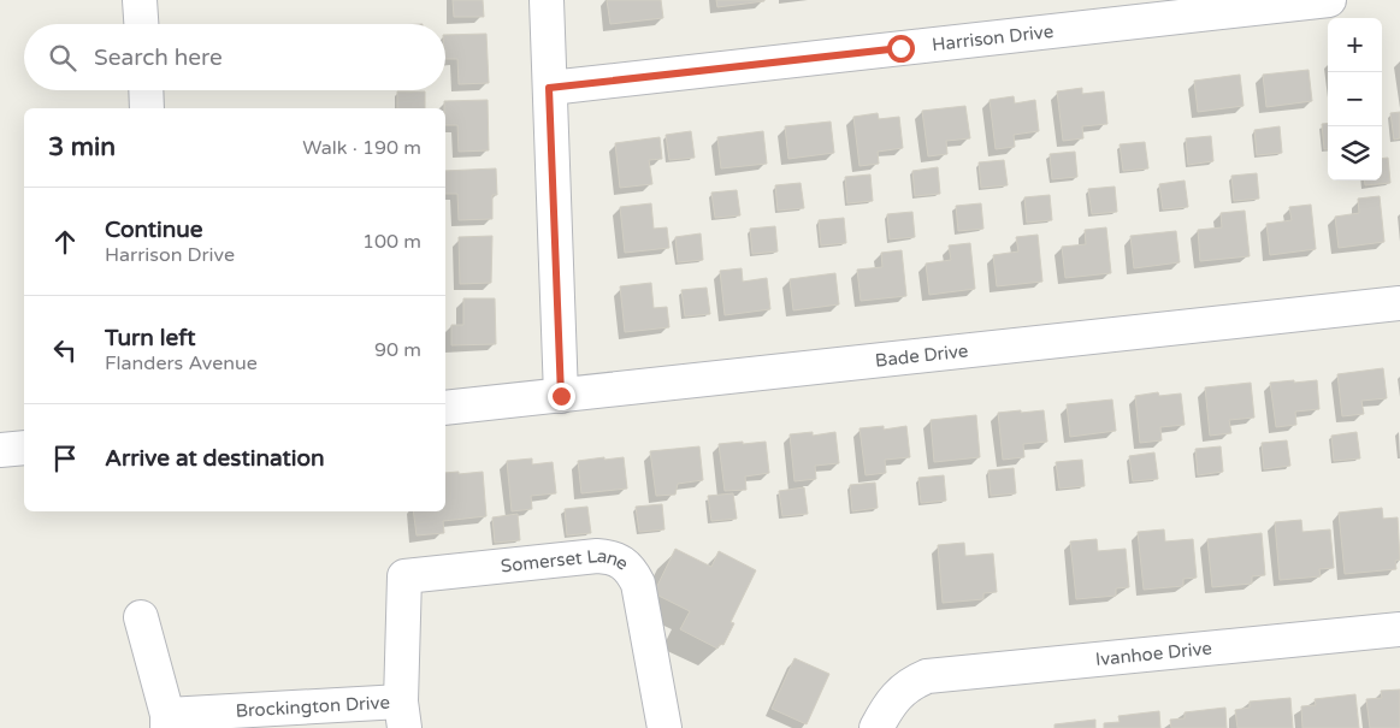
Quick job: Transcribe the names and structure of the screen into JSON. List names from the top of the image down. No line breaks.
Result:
{"streets":{"street":["Harrison Drive","Bade Drive","Somerset Lane","Ivanhoe Drive","Brockington Drive"]},"crossings":[["Somerset Lane","Brockington Drive"]],"page":{"map_buttons":["+","−"],"search":"Search here","heading":["3 min","Walk · 190 m"],"list":[["Continue","Harrison Drive","100 m"],["Turn left","Flanders Avenue","90 m"],"Arrive at destination"]}}
